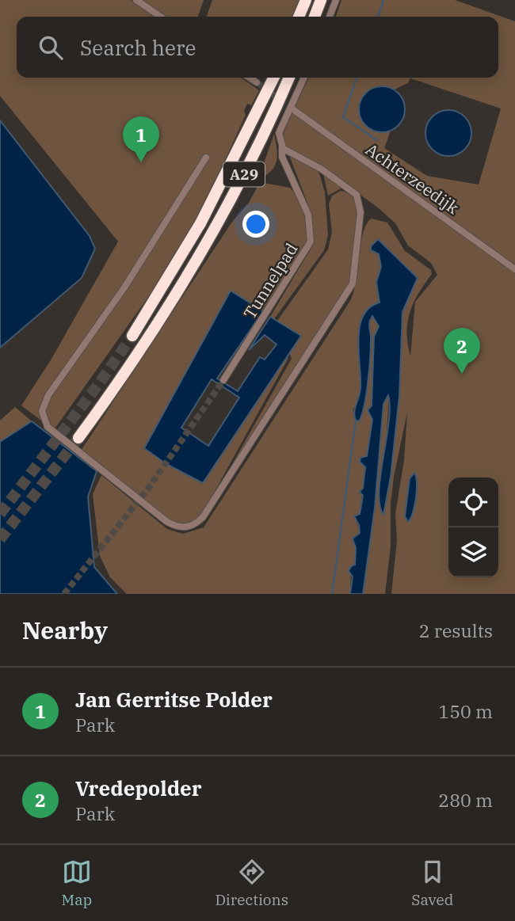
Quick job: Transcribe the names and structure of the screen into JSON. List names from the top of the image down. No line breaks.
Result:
{"streets":{"highway":["A29"],"street":["Achterzeedijk","Tunnelpad"]},"page":{"search":"Search here","pins":["1","2"],"heading":["Nearby","2 results"],"list":[{"mark":"1","name":"Jan Gerritse Polder","note":"Park","value":"150 m"},{"mark":"2","name":"Vredepolder","note":"Park","value":"280 m"}],"nav":["Map","Directions","Saved"]}}
